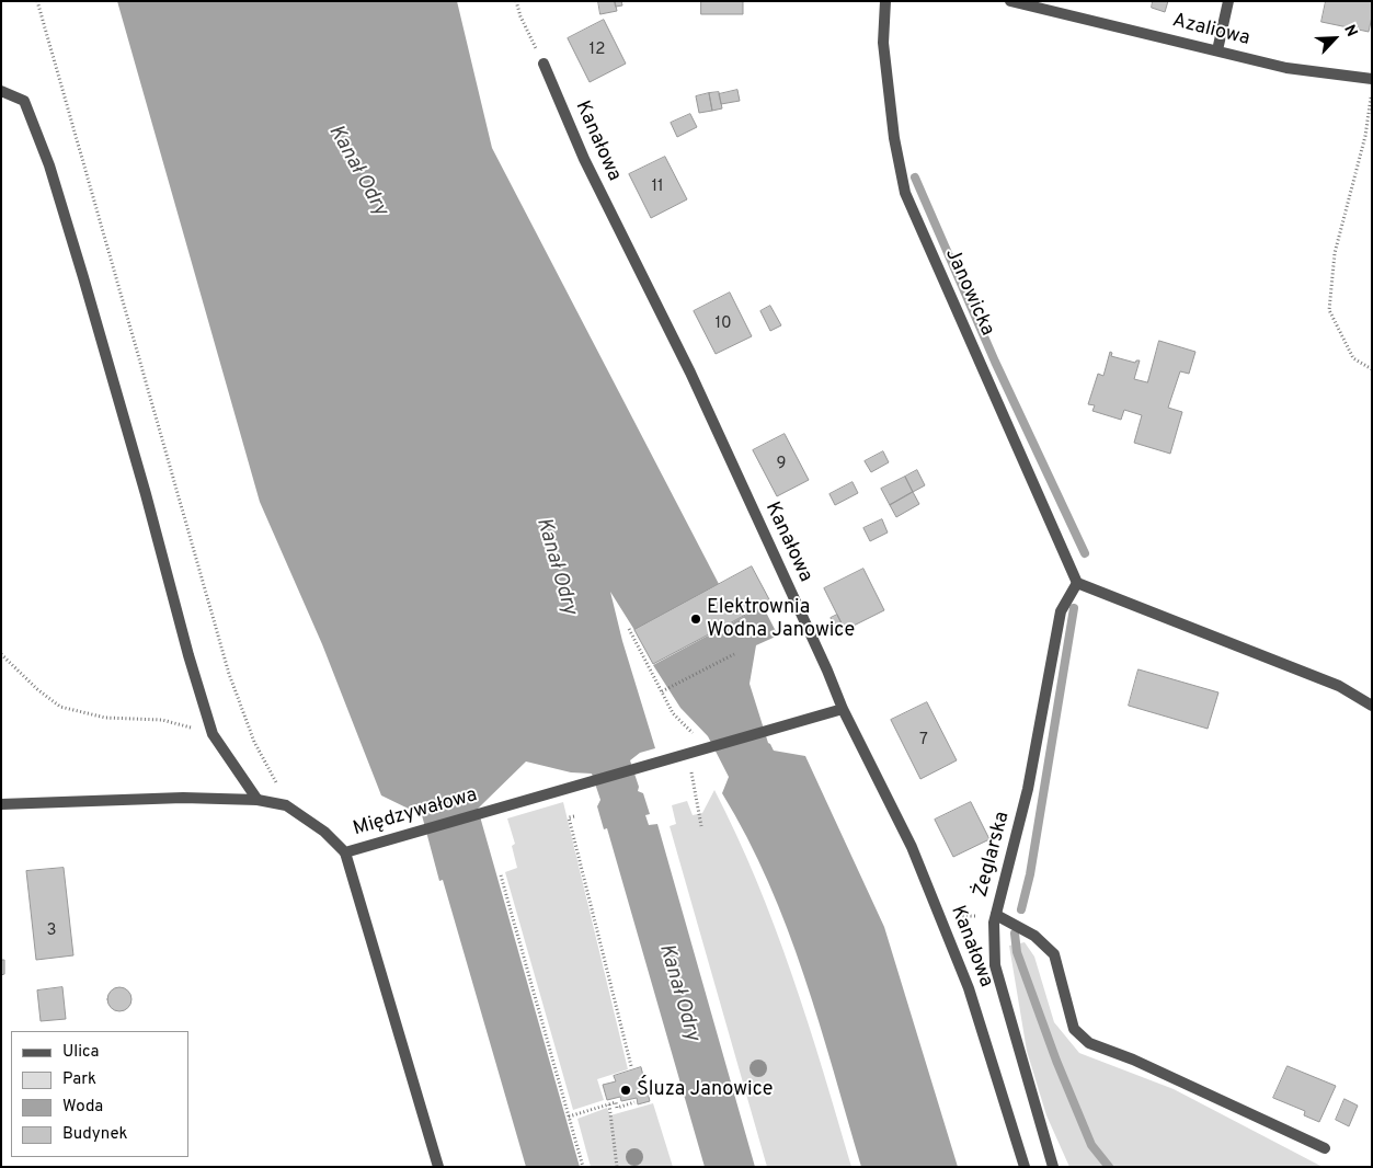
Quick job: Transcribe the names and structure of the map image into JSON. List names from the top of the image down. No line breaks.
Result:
{"streets":{"street":["Azaliowa","Kanałowa","Janowicka","Międzywałowa","Żeglarska"]},"crossings":[["Kanałowa","Międzywałowa"],["Janowicka","Żeglarska"]],"water":["Kanał Odry"],"places":["Elektrownia Wodna Janowice","Śluza Janowice"],"house_numbers":["12","11","10","9","7","3"],"legend":["Ulica","Park","Woda","Budynek"],"north":"top right"}
